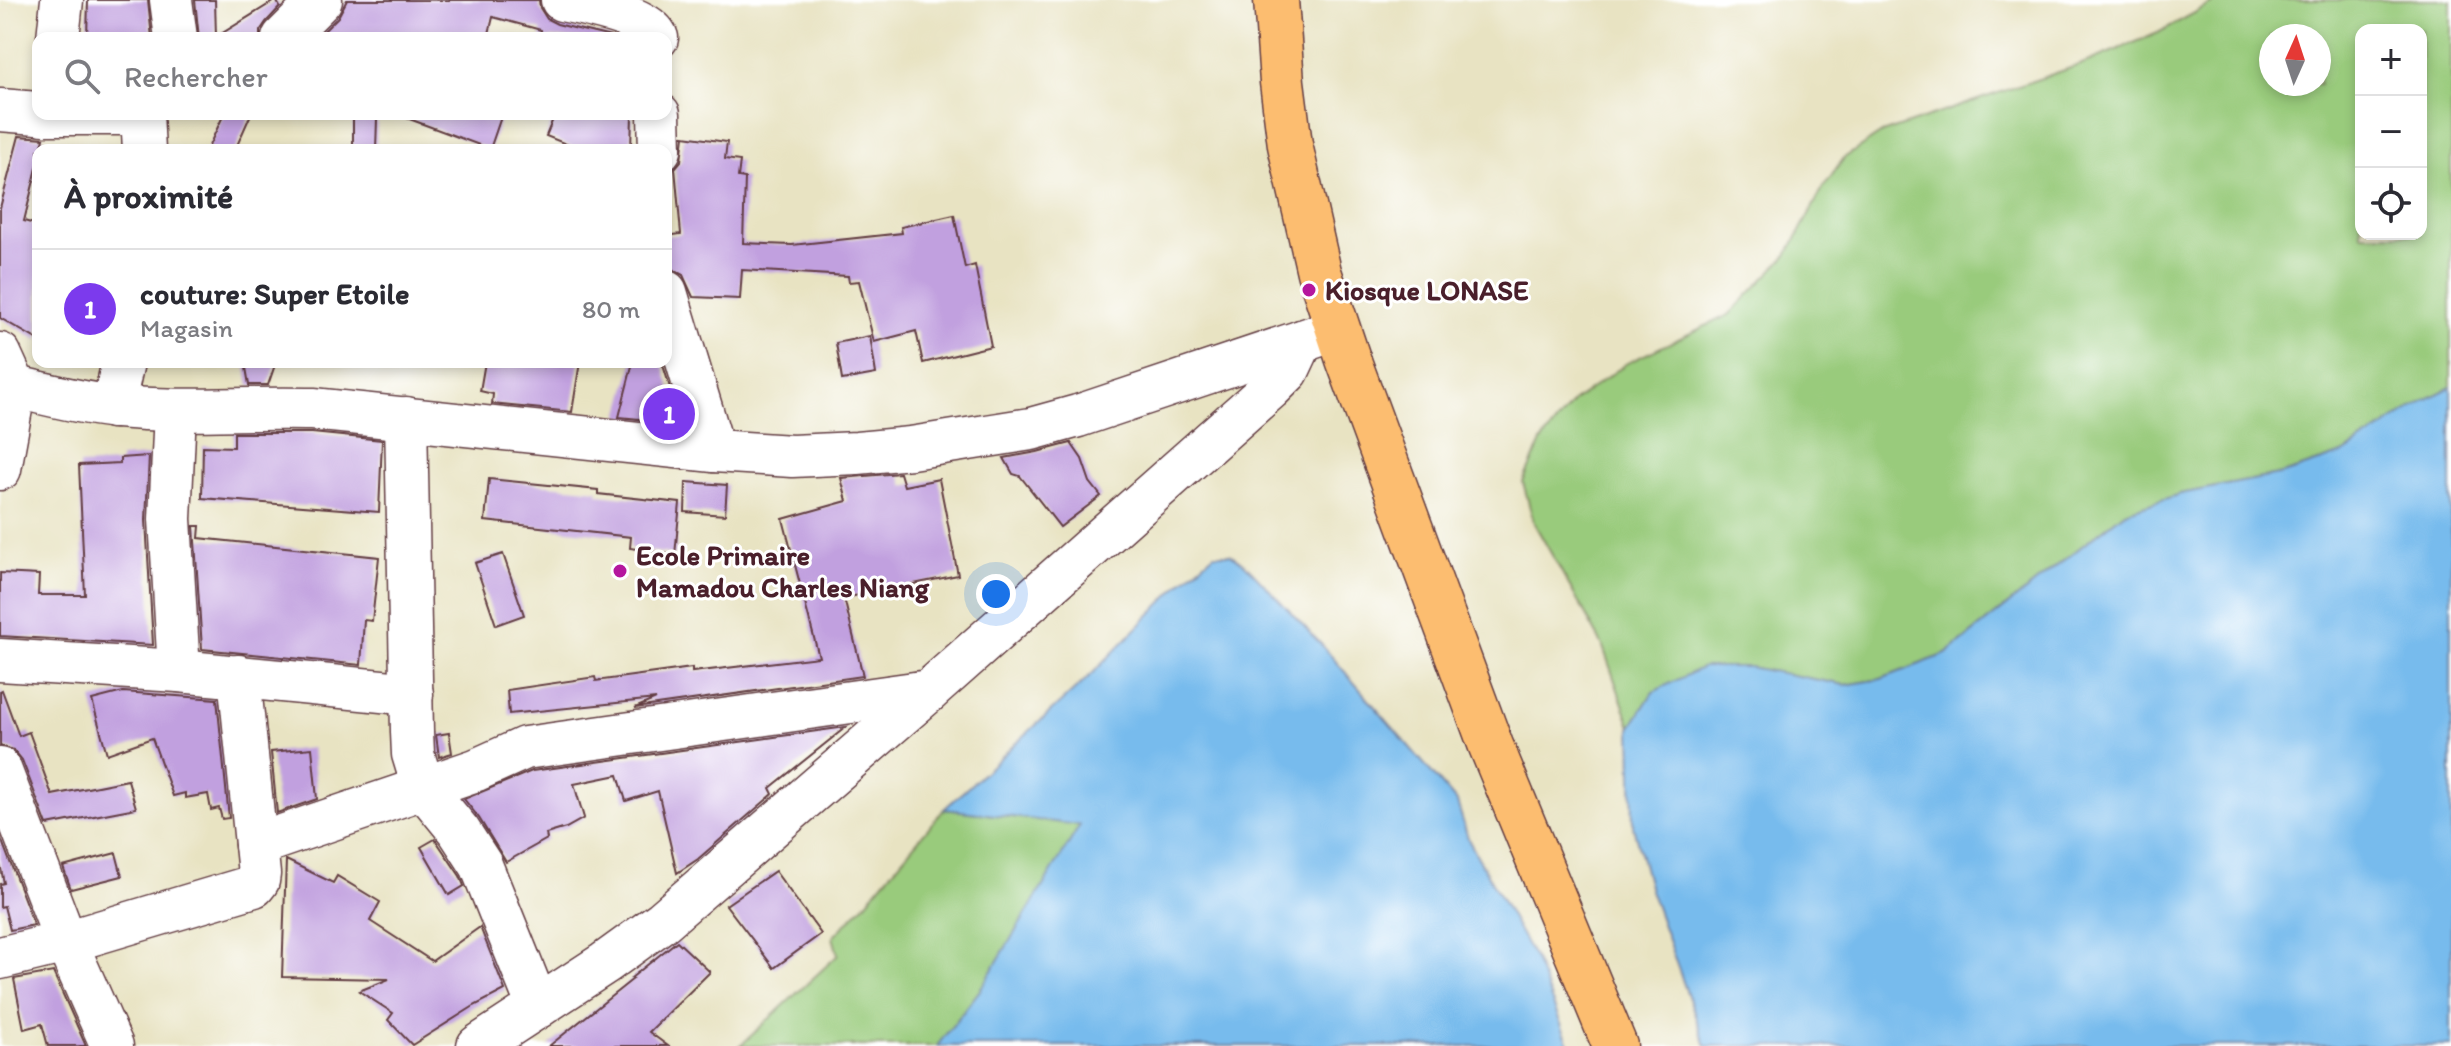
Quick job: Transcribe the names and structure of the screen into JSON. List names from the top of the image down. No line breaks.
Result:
{"places":["Kiosque LONASE","Ecole Primaire Mamadou Charles Niang"],"north":"top","page":{"map_buttons":["+","−"],"search":"Rechercher","heading":"À proximité","list":[{"mark":"1","name":"couture: Super Etoile","note":"Magasin","value":"80 m"}],"pins":"1"}}
